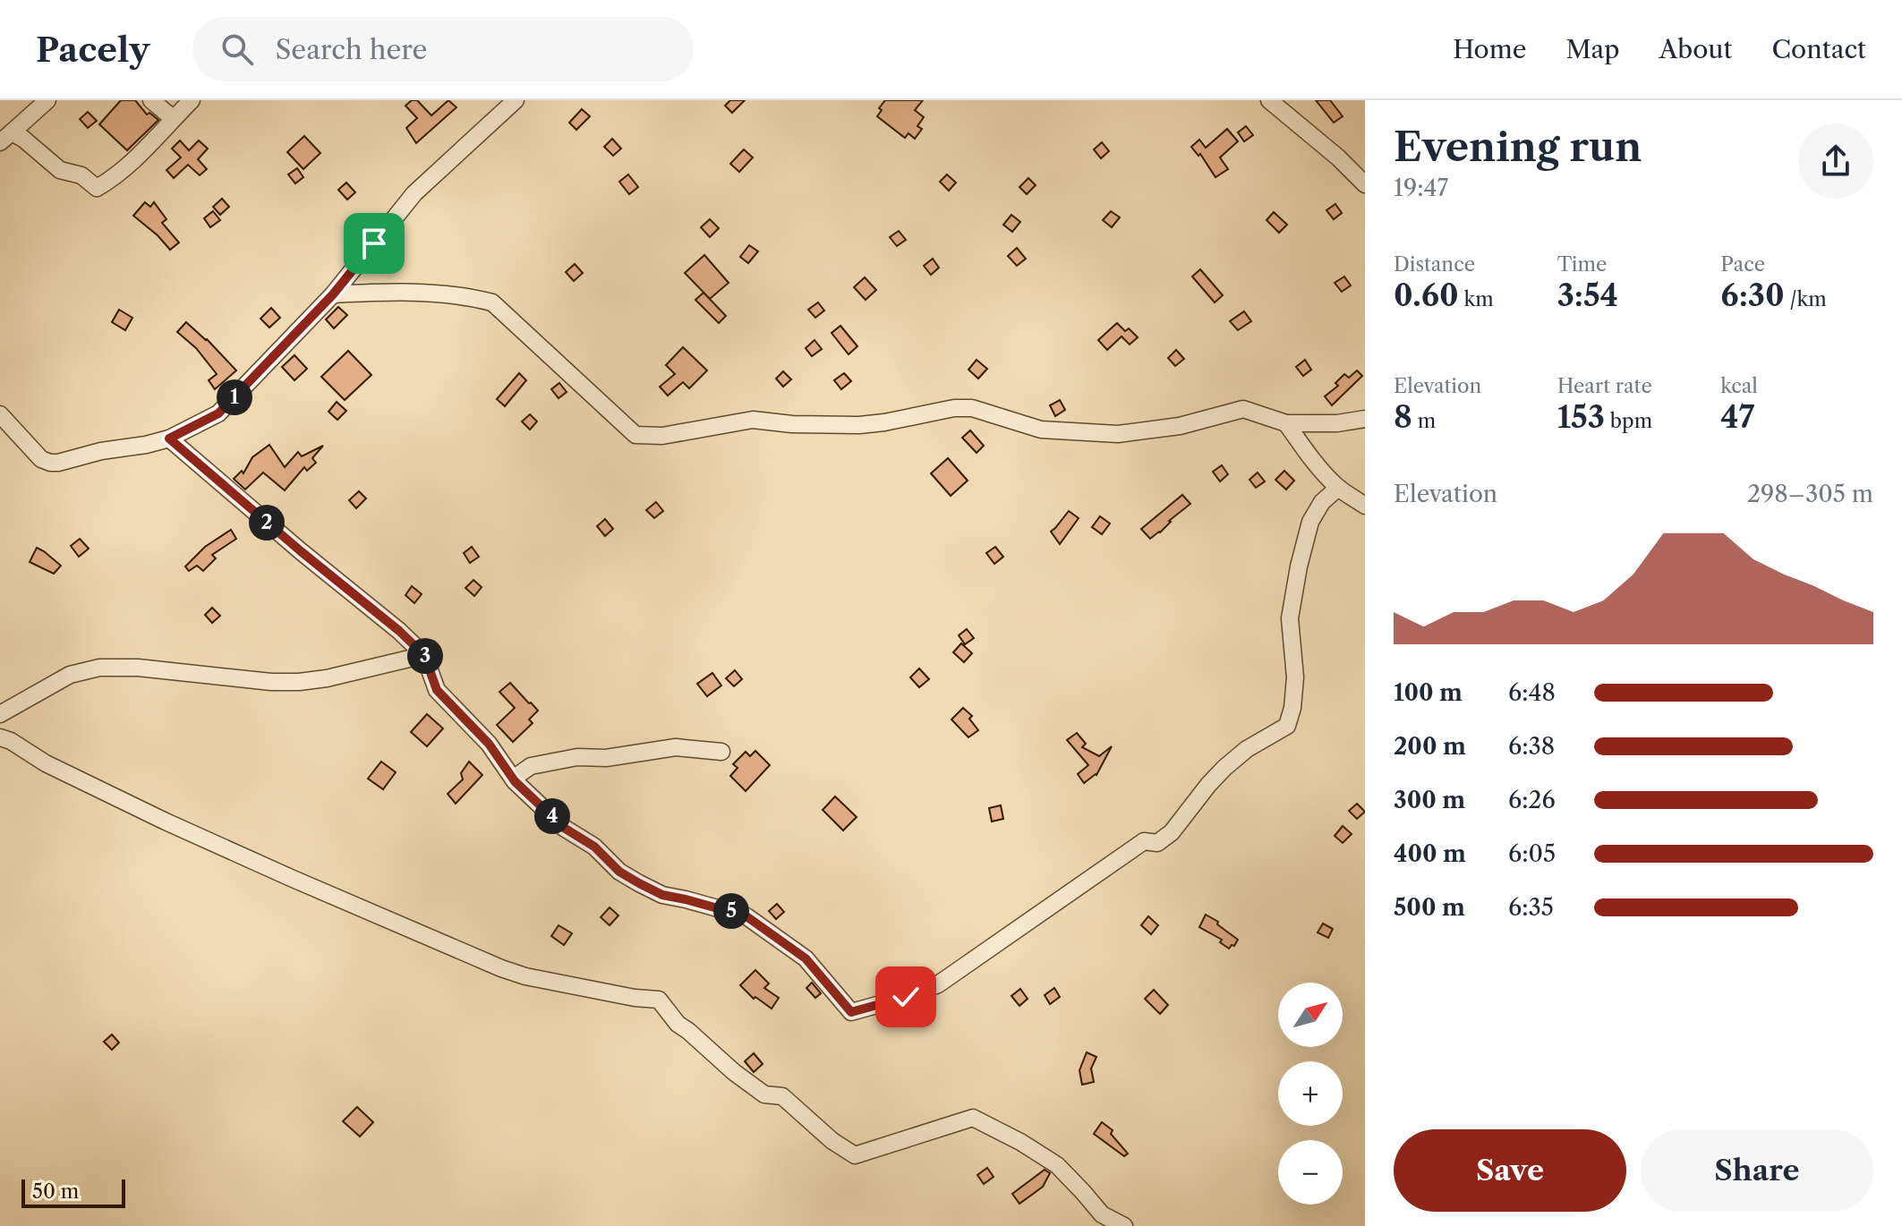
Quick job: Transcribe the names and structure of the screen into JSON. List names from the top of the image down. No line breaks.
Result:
{"scale_bar":"50 m","north":"top right","page":{"header":"Pacely","search":"Search here","nav":["Home","Map","About","Contact"],"heading":["Evening run","19:47"],"stats":[["Distance","0.60 km"],["Time","3:54"],["Pace","6:30 /km"],["Elevation","8 m"],["Heart rate","153 bpm"],["kcal","47"]],"pins":["1","2","3","4","5"],"chart":["Elevation","298–305 m"],"list":[{"name":"100 m","note":"6:48"},{"name":"200 m","note":"6:38"},{"name":"300 m","note":"6:26"},{"name":"400 m","note":"6:05"},{"name":"500 m","note":"6:35"}],"map_buttons":["+","−"],"buttons":["Save","Share"],"scale":"50 m"}}
